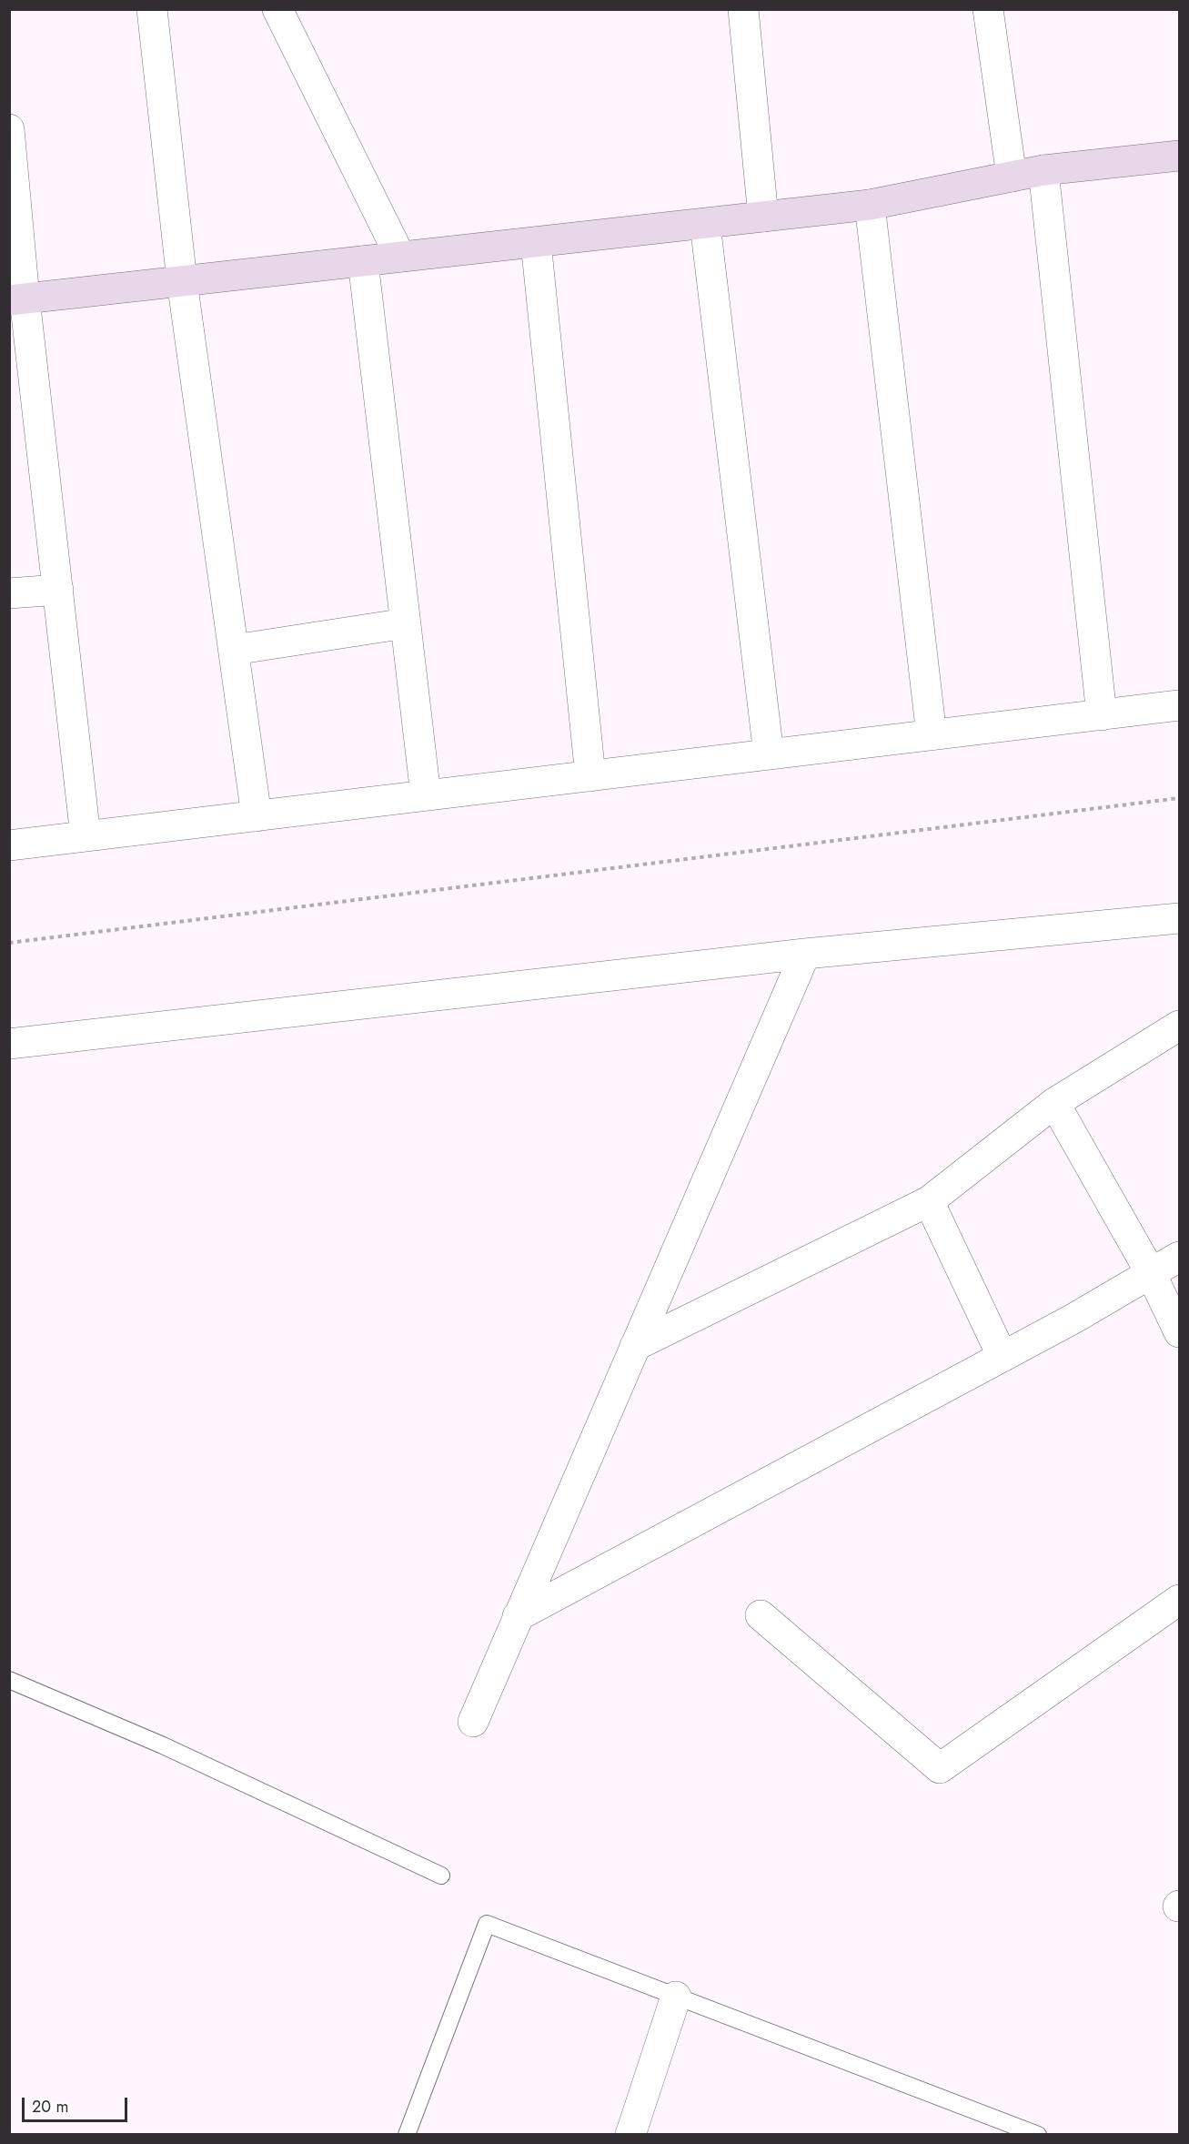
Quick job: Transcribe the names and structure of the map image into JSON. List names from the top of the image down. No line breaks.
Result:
{"scale_bar":"20 m"}
